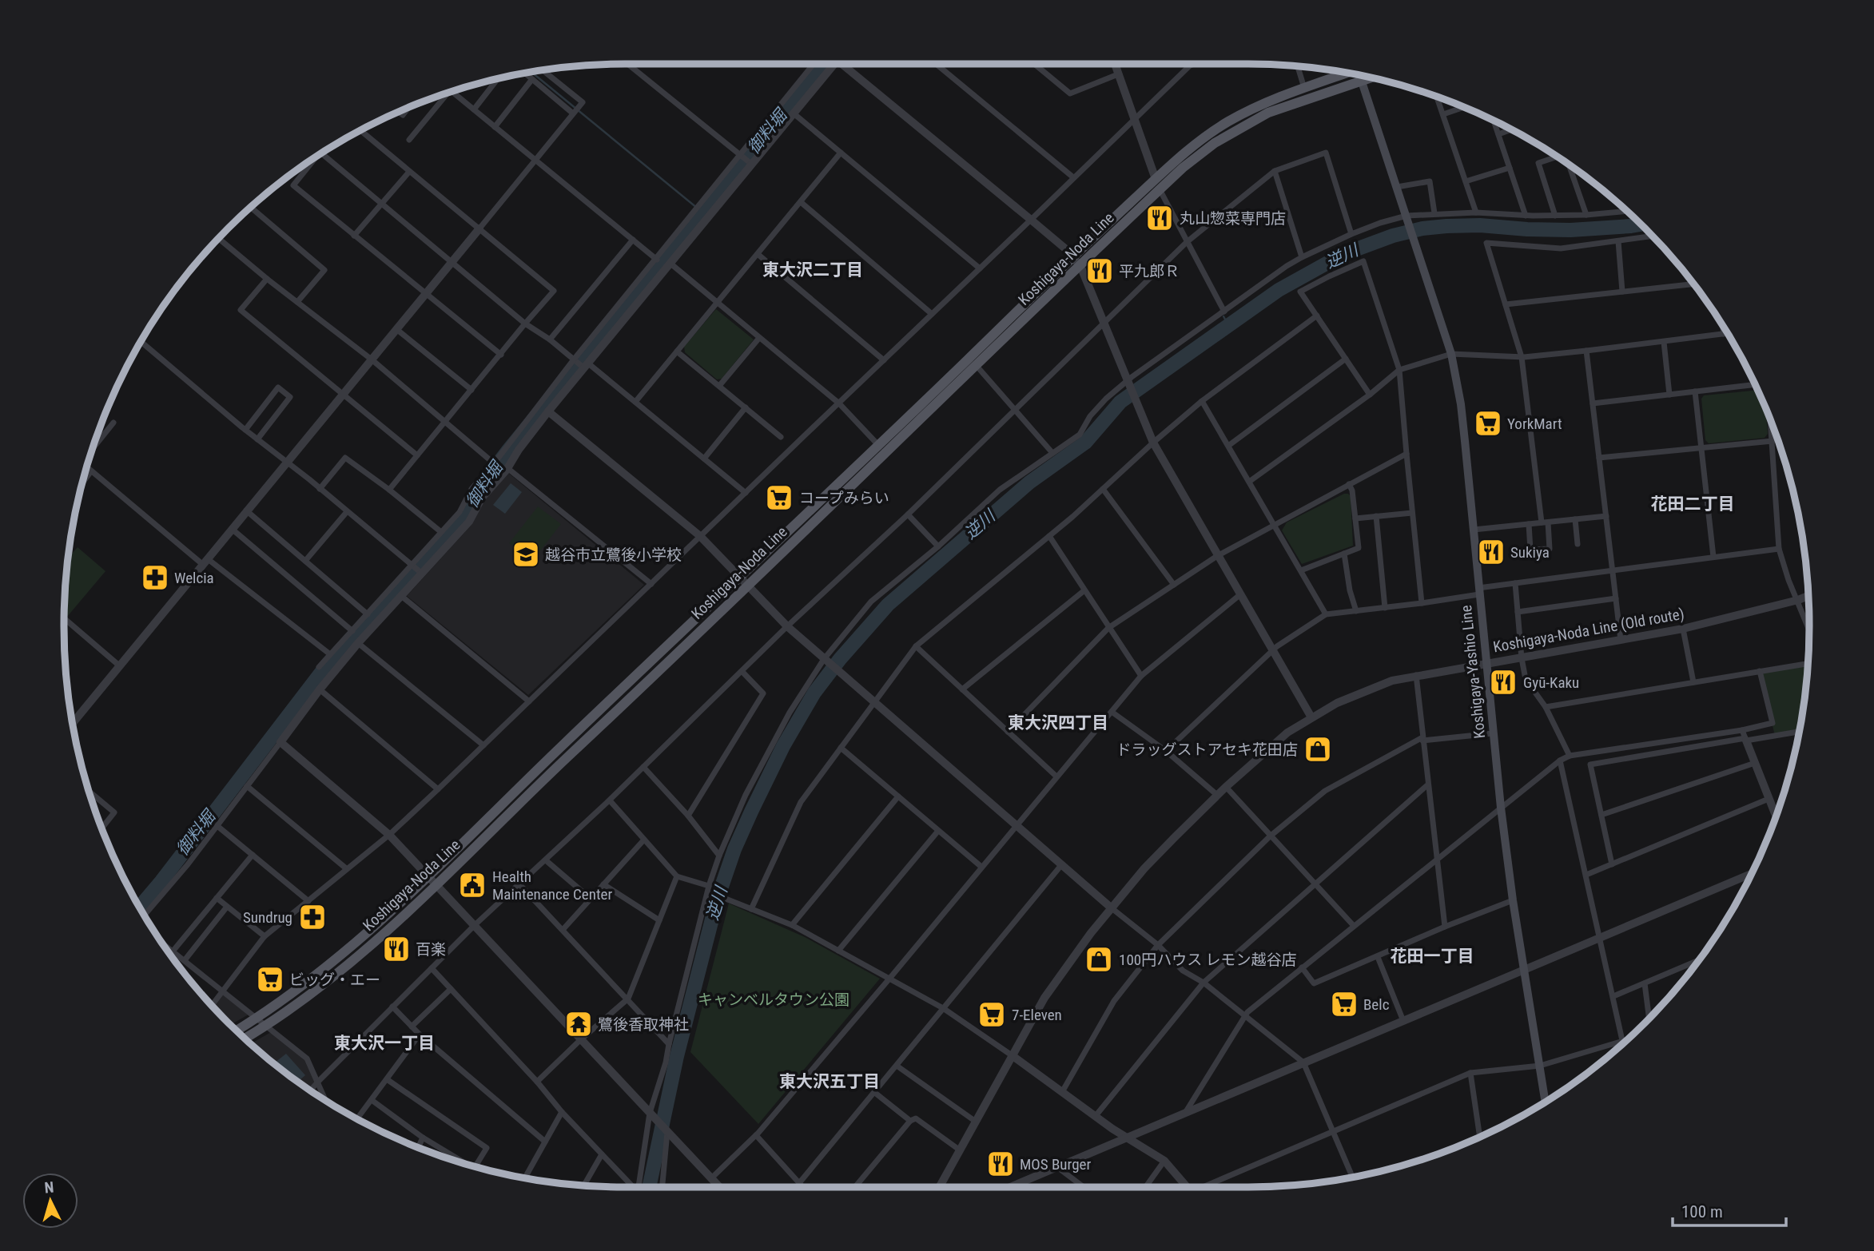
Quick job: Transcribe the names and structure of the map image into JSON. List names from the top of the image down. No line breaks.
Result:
{"streets":{"main road":["Koshigaya-Noda Line","Koshigaya-Yashio Line"],"street":["Koshigaya-Noda Line (Old route)"]},"crossings":[["Koshigaya-Noda Line (Old route)","Koshigaya-Yashio Line"]],"districts":["東大沢二丁目","花田二丁目","東大沢四丁目","花田一丁目","東大沢一丁目","東大沢五丁目"],"water":["御料堀","逆川"],"parks":["キャンベルタウン公園"],"places":{"restaurant":["丸山惣菜専門店","平九郎Ｒ","Sukiya","Gyū-Kaku","百楽","MOS Burger"],"supermarket":["YorkMart","コープみらい","ビッグ・エー","Belc","7-Eleven"],"school or university":["越谷市立鷺後小学校"],"pharmacy":["Welcia","Sundrug"],"shop":["ドラッグストアセキ花田店","100円ハウス レモン越谷店"],"public building":["Health Maintenance Center"],"temple":["鷺後香取神社"]},"scale_bar":"100 m","north":"top"}
